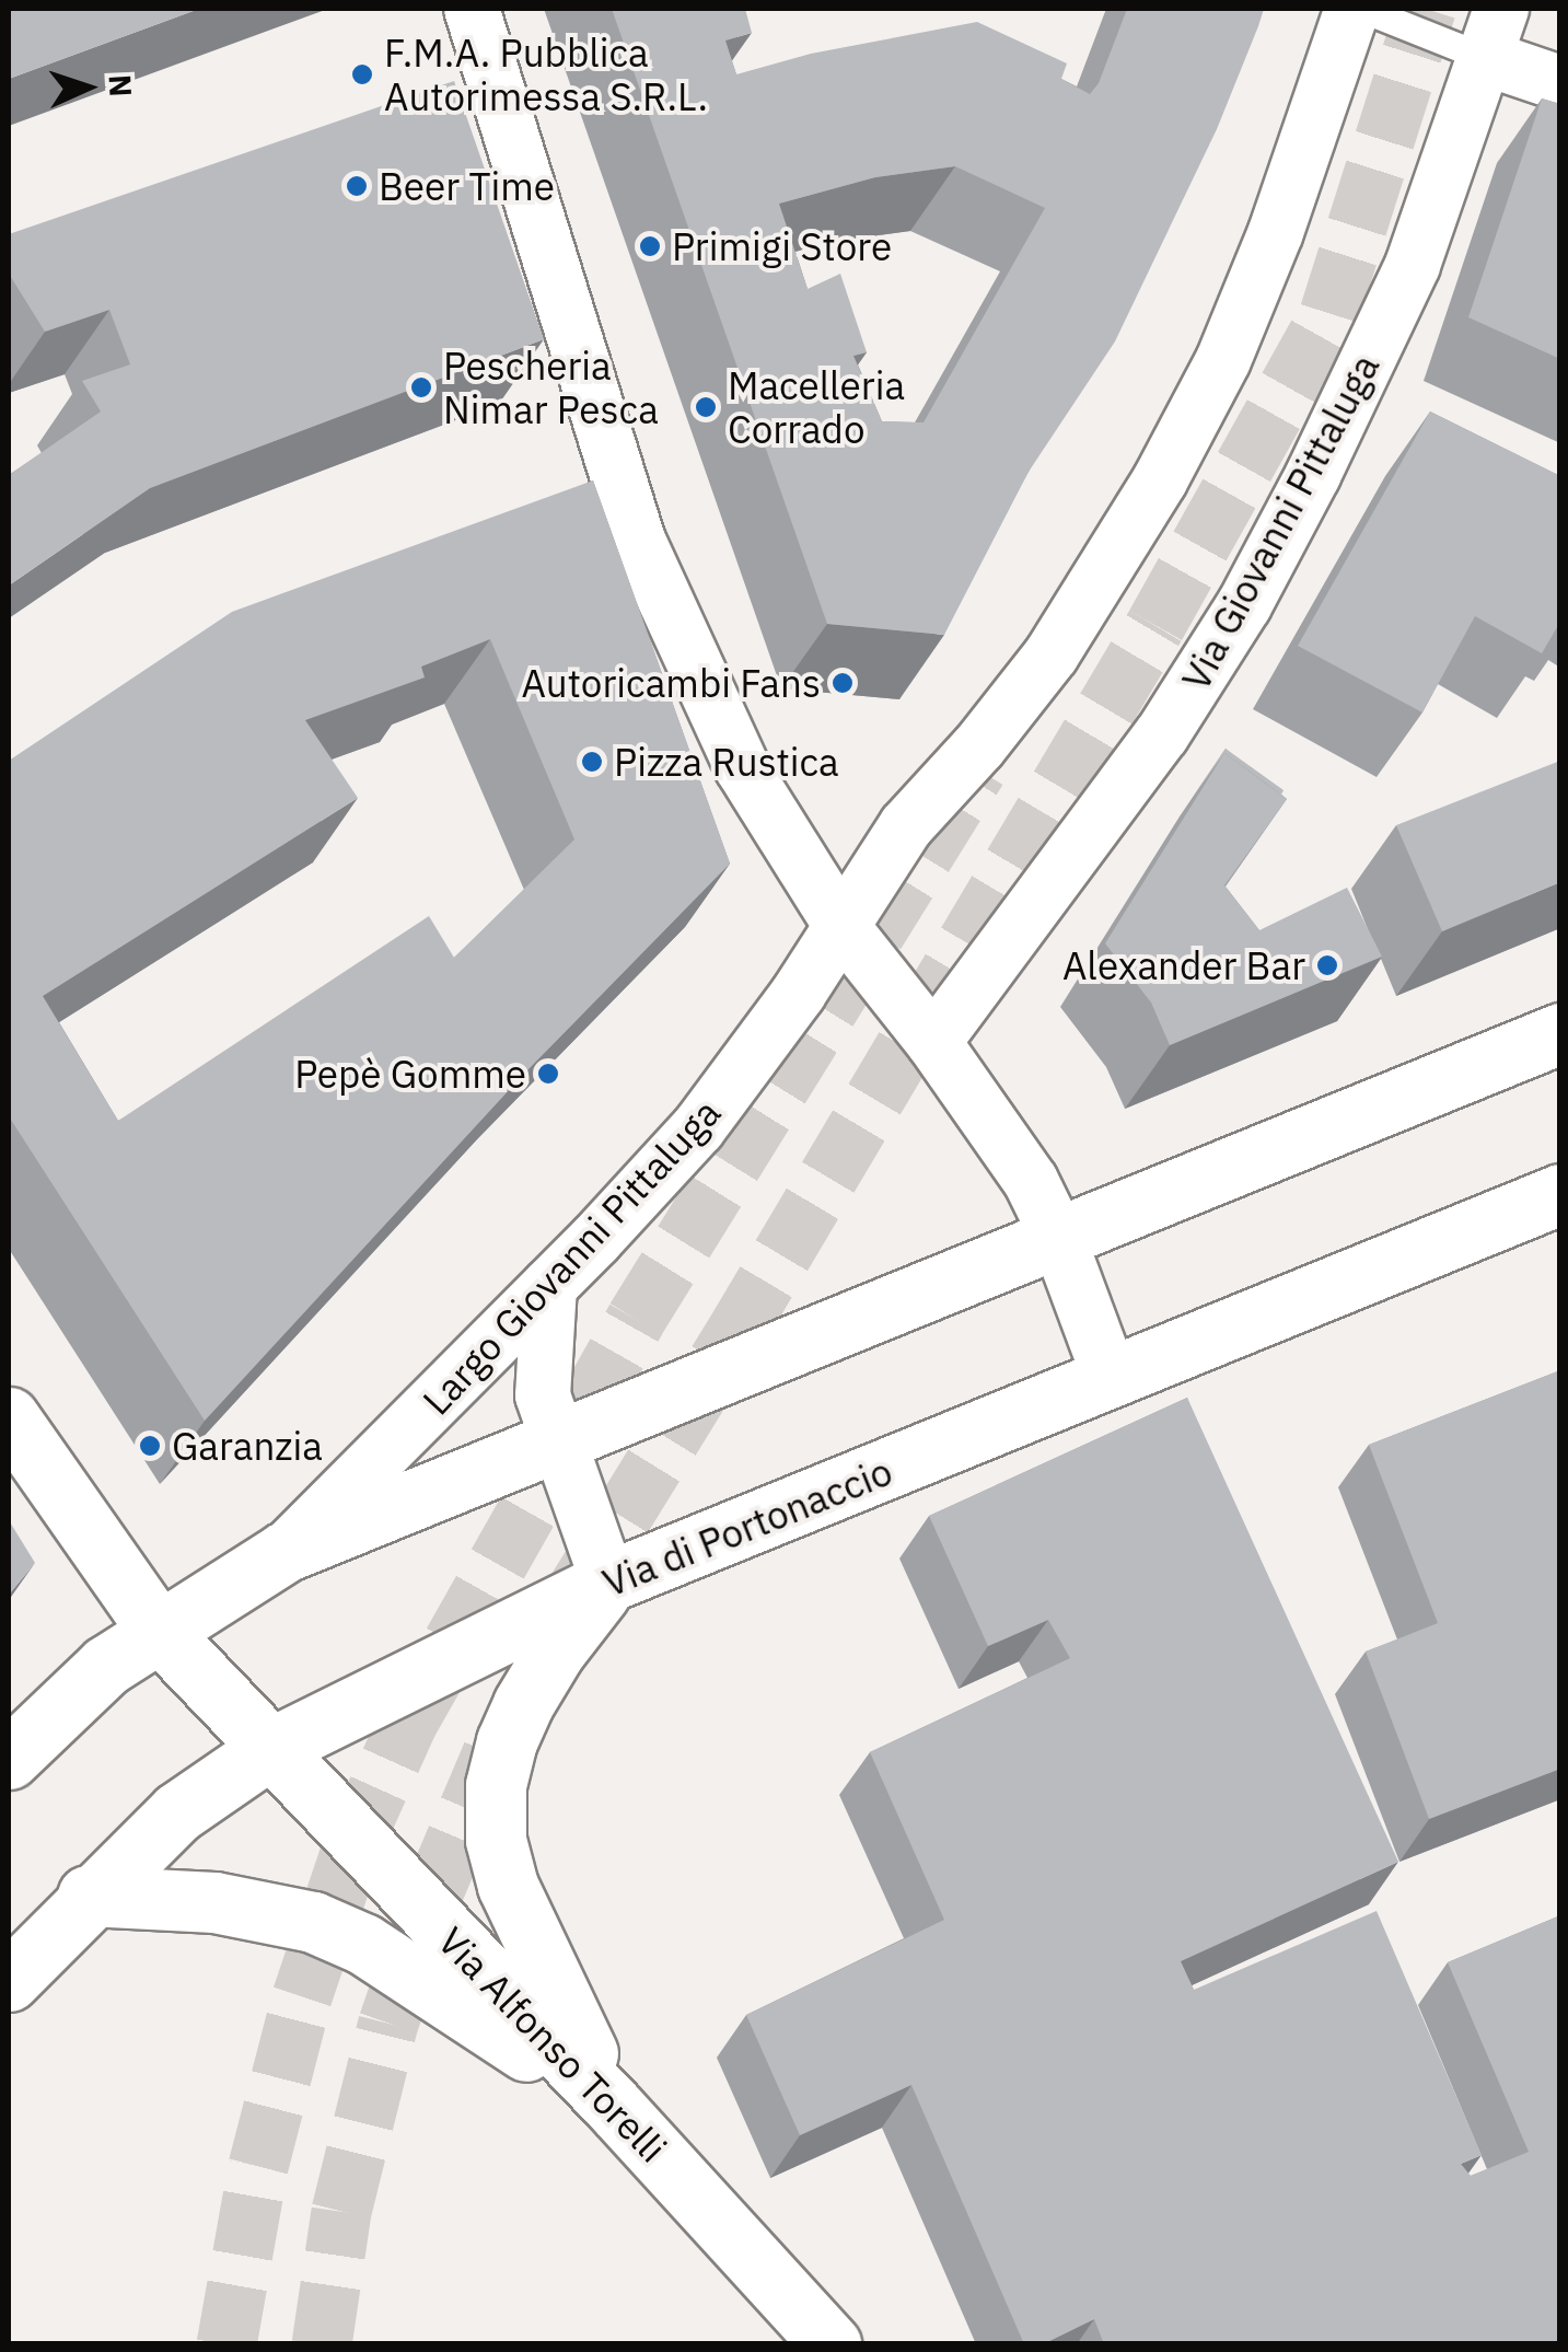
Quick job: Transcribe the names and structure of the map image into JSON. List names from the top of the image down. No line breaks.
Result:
{"streets":{"main road":["Via di Portonaccio","Via Alfonso Torelli"],"street":["Via Giovanni Pittaluga","Largo Giovanni Pittaluga"]},"crossings":[["Via di Portonaccio","Via Alfonso Torelli"]],"places":["F.M.A. Pubblica Autorimessa S.R.L.","Beer Time","Primigi Store","Pescheria Nimar Pesca","Macelleria Corrado","Autoricambi Fans","Pizza Rustica","Alexander Bar","Pepè Gomme","Garanzia"],"north":"right"}
